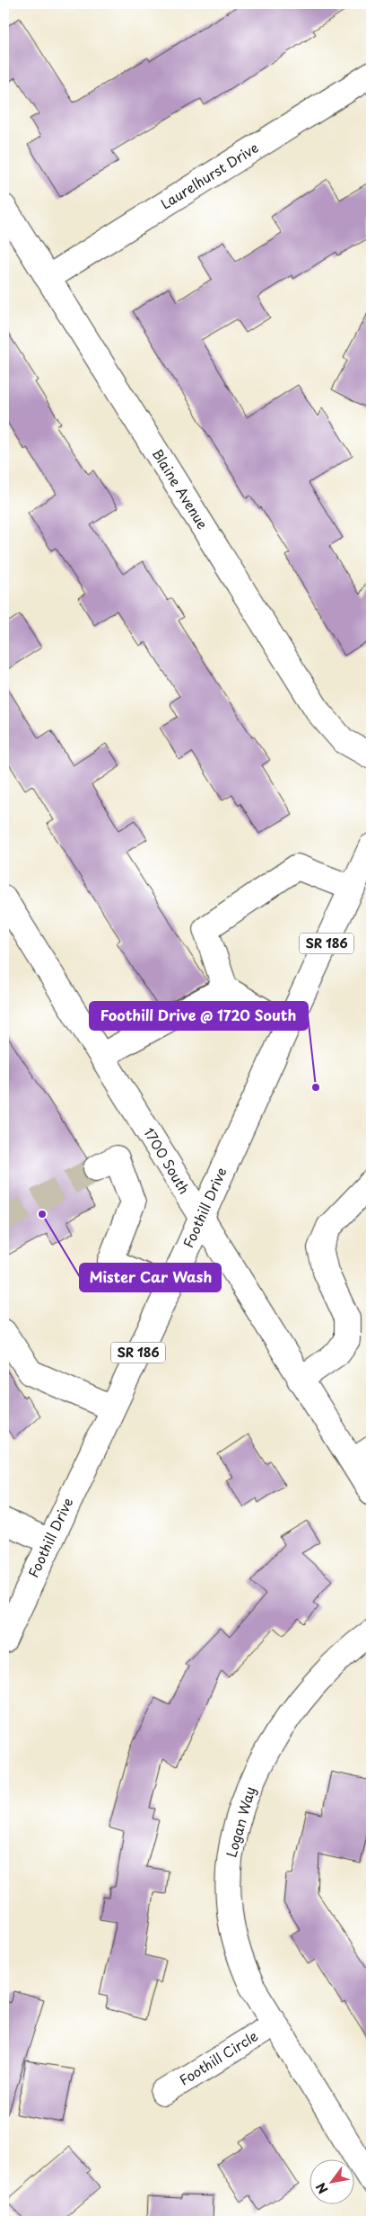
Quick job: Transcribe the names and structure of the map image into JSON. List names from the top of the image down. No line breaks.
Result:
{"streets":{"street":["Laurelhurst Drive","Blaine Avenue","SR 186","1700 South","Foothill Drive","Logan Way","Foothill Circle"]},"crossings":[["Laurelhurst Drive","Blaine Avenue"],["1700 South","Foothill Drive"],["Logan Way","Foothill Circle"]],"places":["Foothill Drive @ 1720 South","Mister Car Wash"],"north":"bottom left"}
